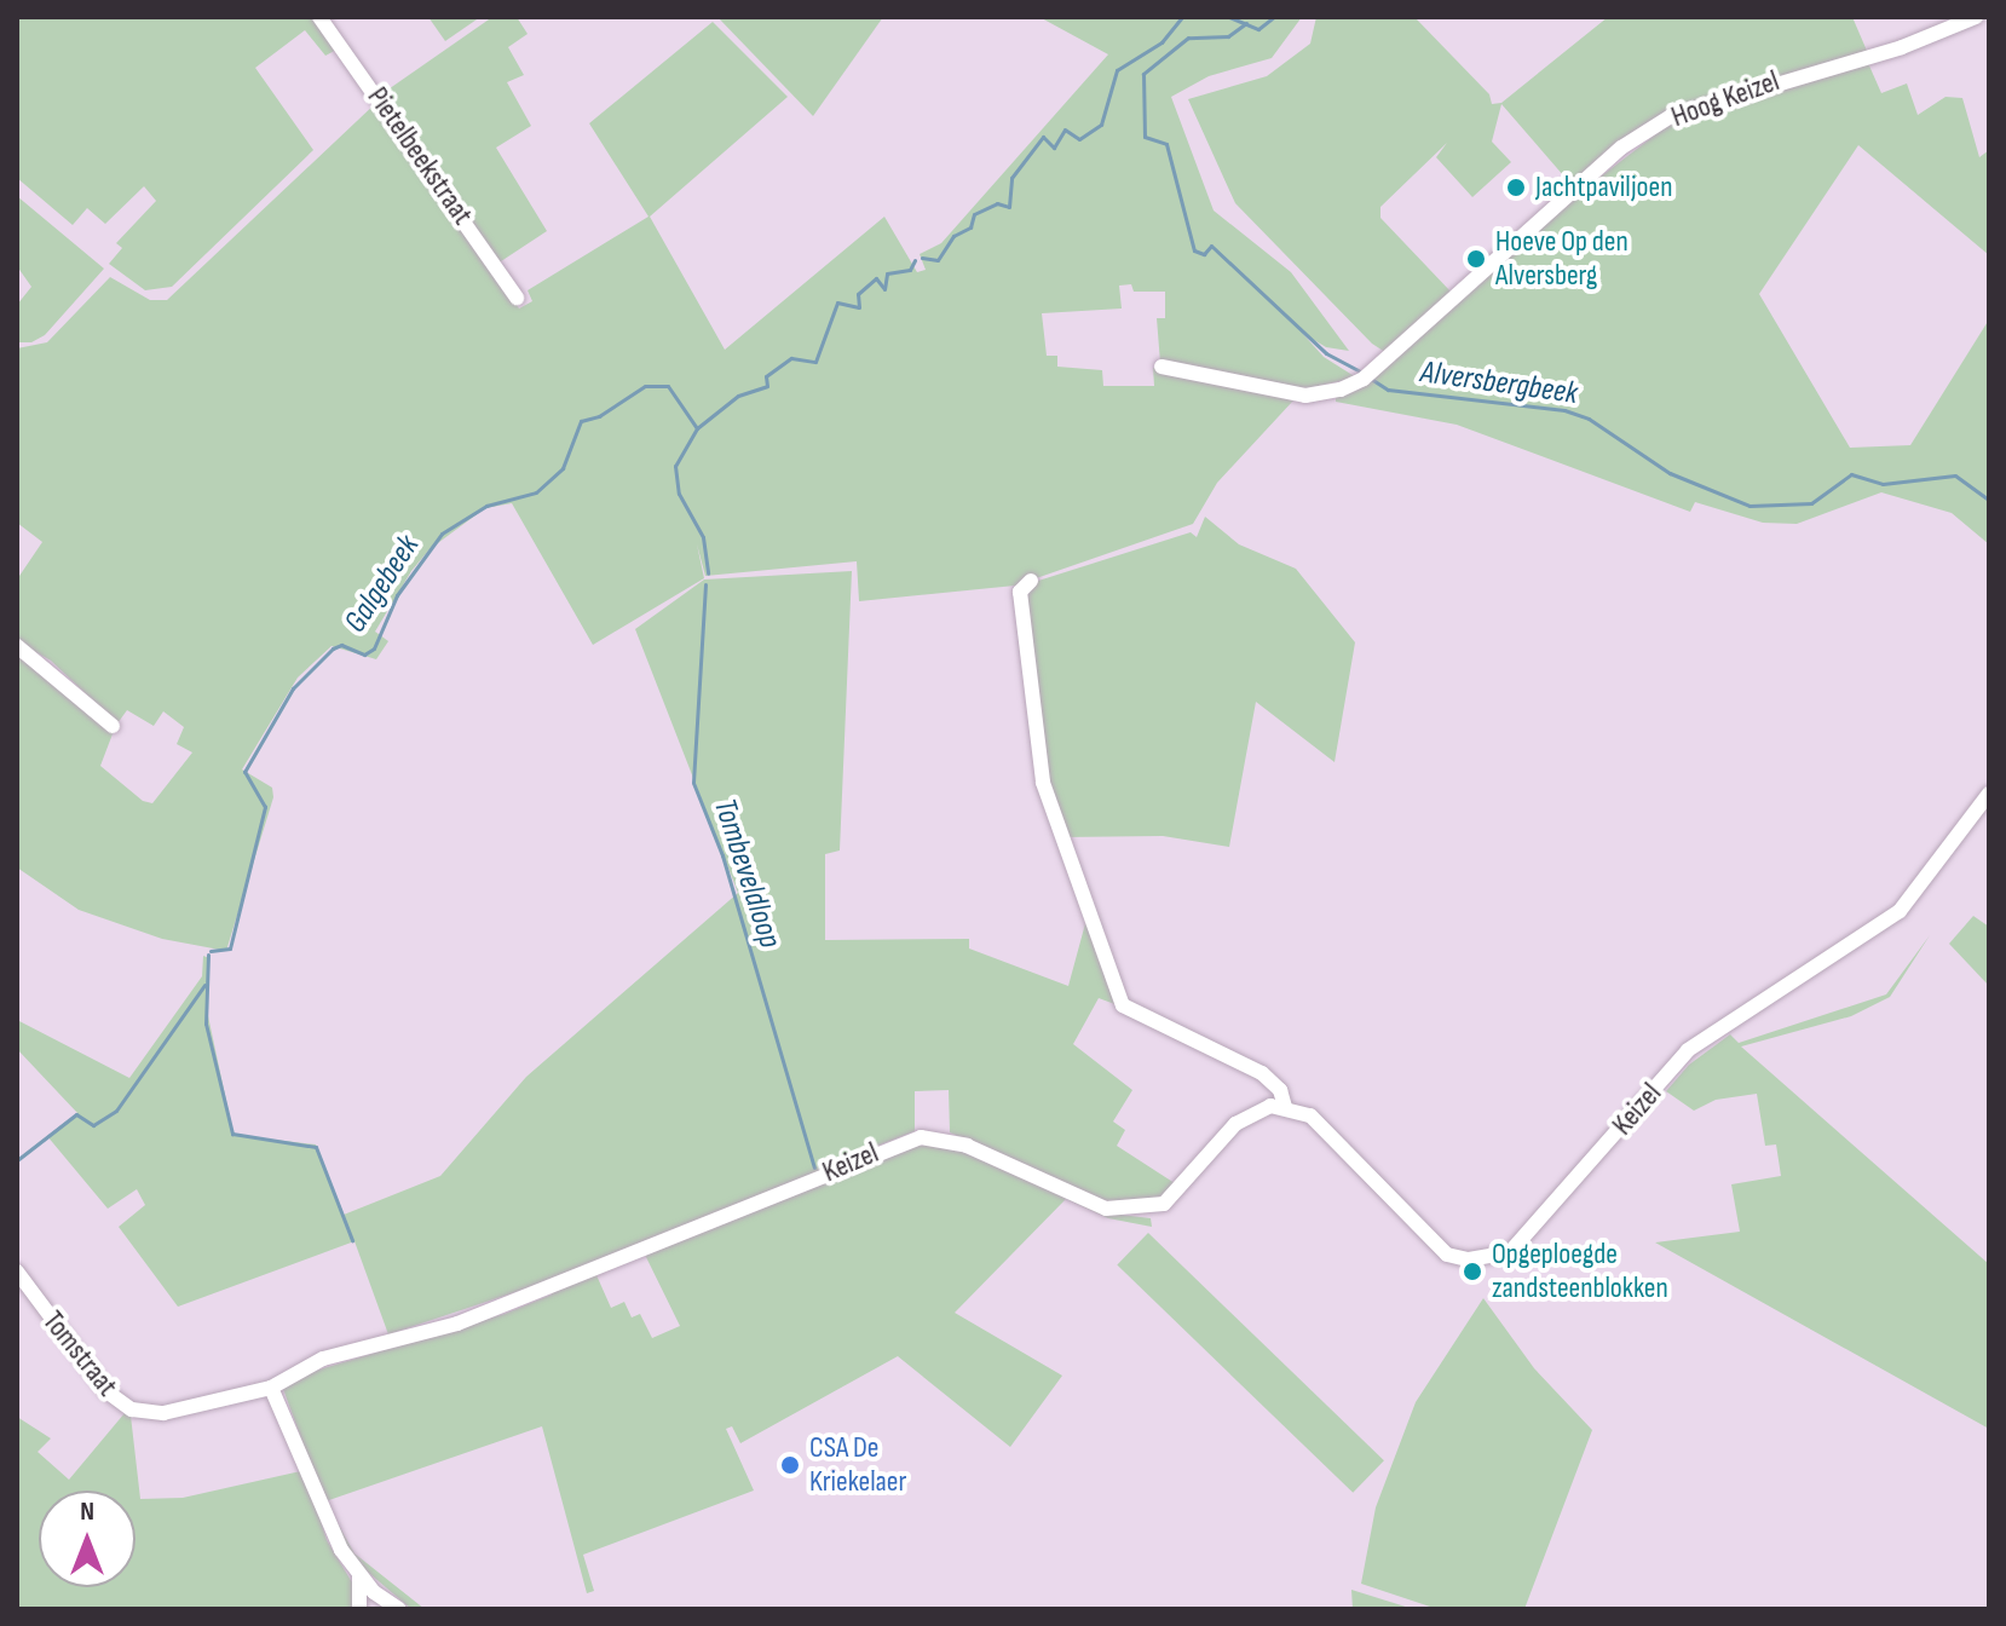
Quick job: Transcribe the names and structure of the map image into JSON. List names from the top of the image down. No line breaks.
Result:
{"streets":{"street":["Hoog Keizel","Pietelbeekstraat","Keizel","Tomstraat"]},"crossings":[["Keizel","Tomstraat"]],"water":["Alversbergbeek","Galgebeek","Tombeveldloop"],"places":["Jachtpaviljoen","Hoeve Op den Alversberg","Opgeploegde zandsteenblokken","CSA De Kriekelaer"],"north":"top"}
